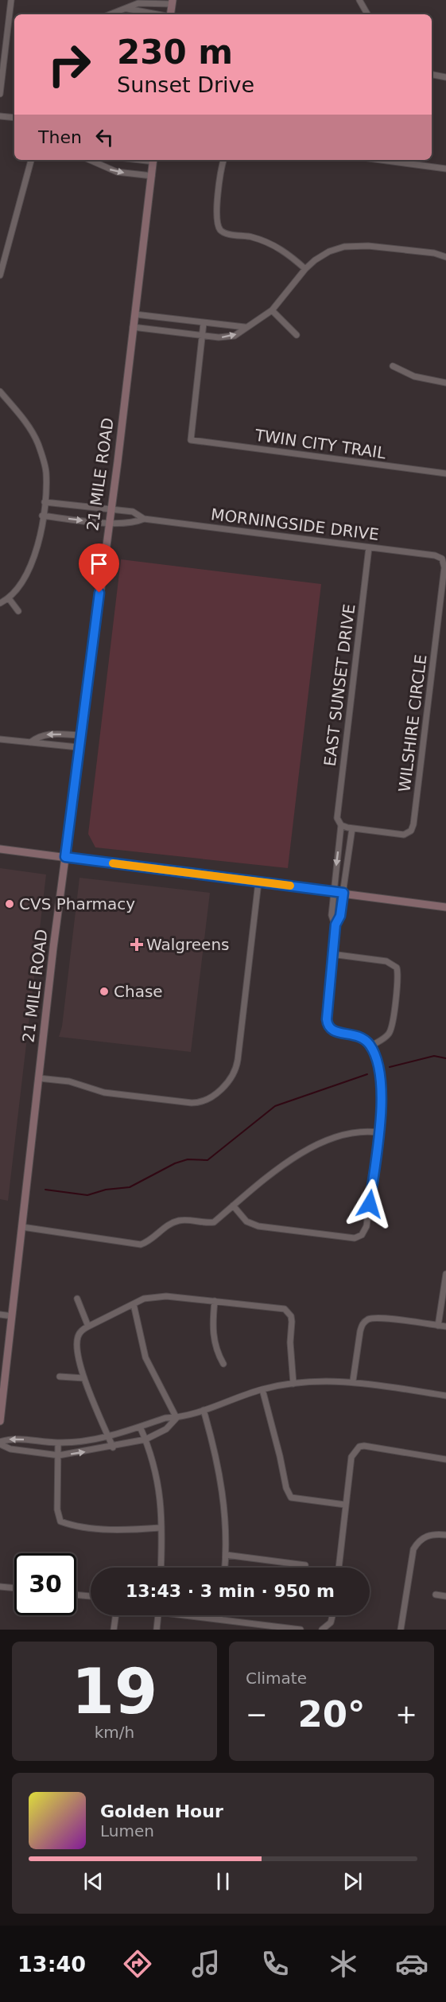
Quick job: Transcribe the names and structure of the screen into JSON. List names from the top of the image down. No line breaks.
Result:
{"streets":{"street":["TWIN CITY TRAIL","21 MILE ROAD","MORNINGSIDE DRIVE","EAST SUNSET DRIVE","WILSHIRE CIRCLE"]},"crossings":[["21 MILE ROAD","MORNINGSIDE DRIVE"],["MORNINGSIDE DRIVE","EAST SUNSET DRIVE"],["MORNINGSIDE DRIVE","WILSHIRE CIRCLE"]],"places":{"other":["CVS Pharmacy","Chase"],"health":["Walgreens"]},"page":{"turn":["230 m","Sunset Drive"],"then":"Then","limit":"30","trip":"13:43 · 3 min · 950 m","tile":[["19","km/h"],"Climate"],"heat":["−","20°","+"],"song":["Golden Hour","Lumen"],"tabs":"13:40"}}
